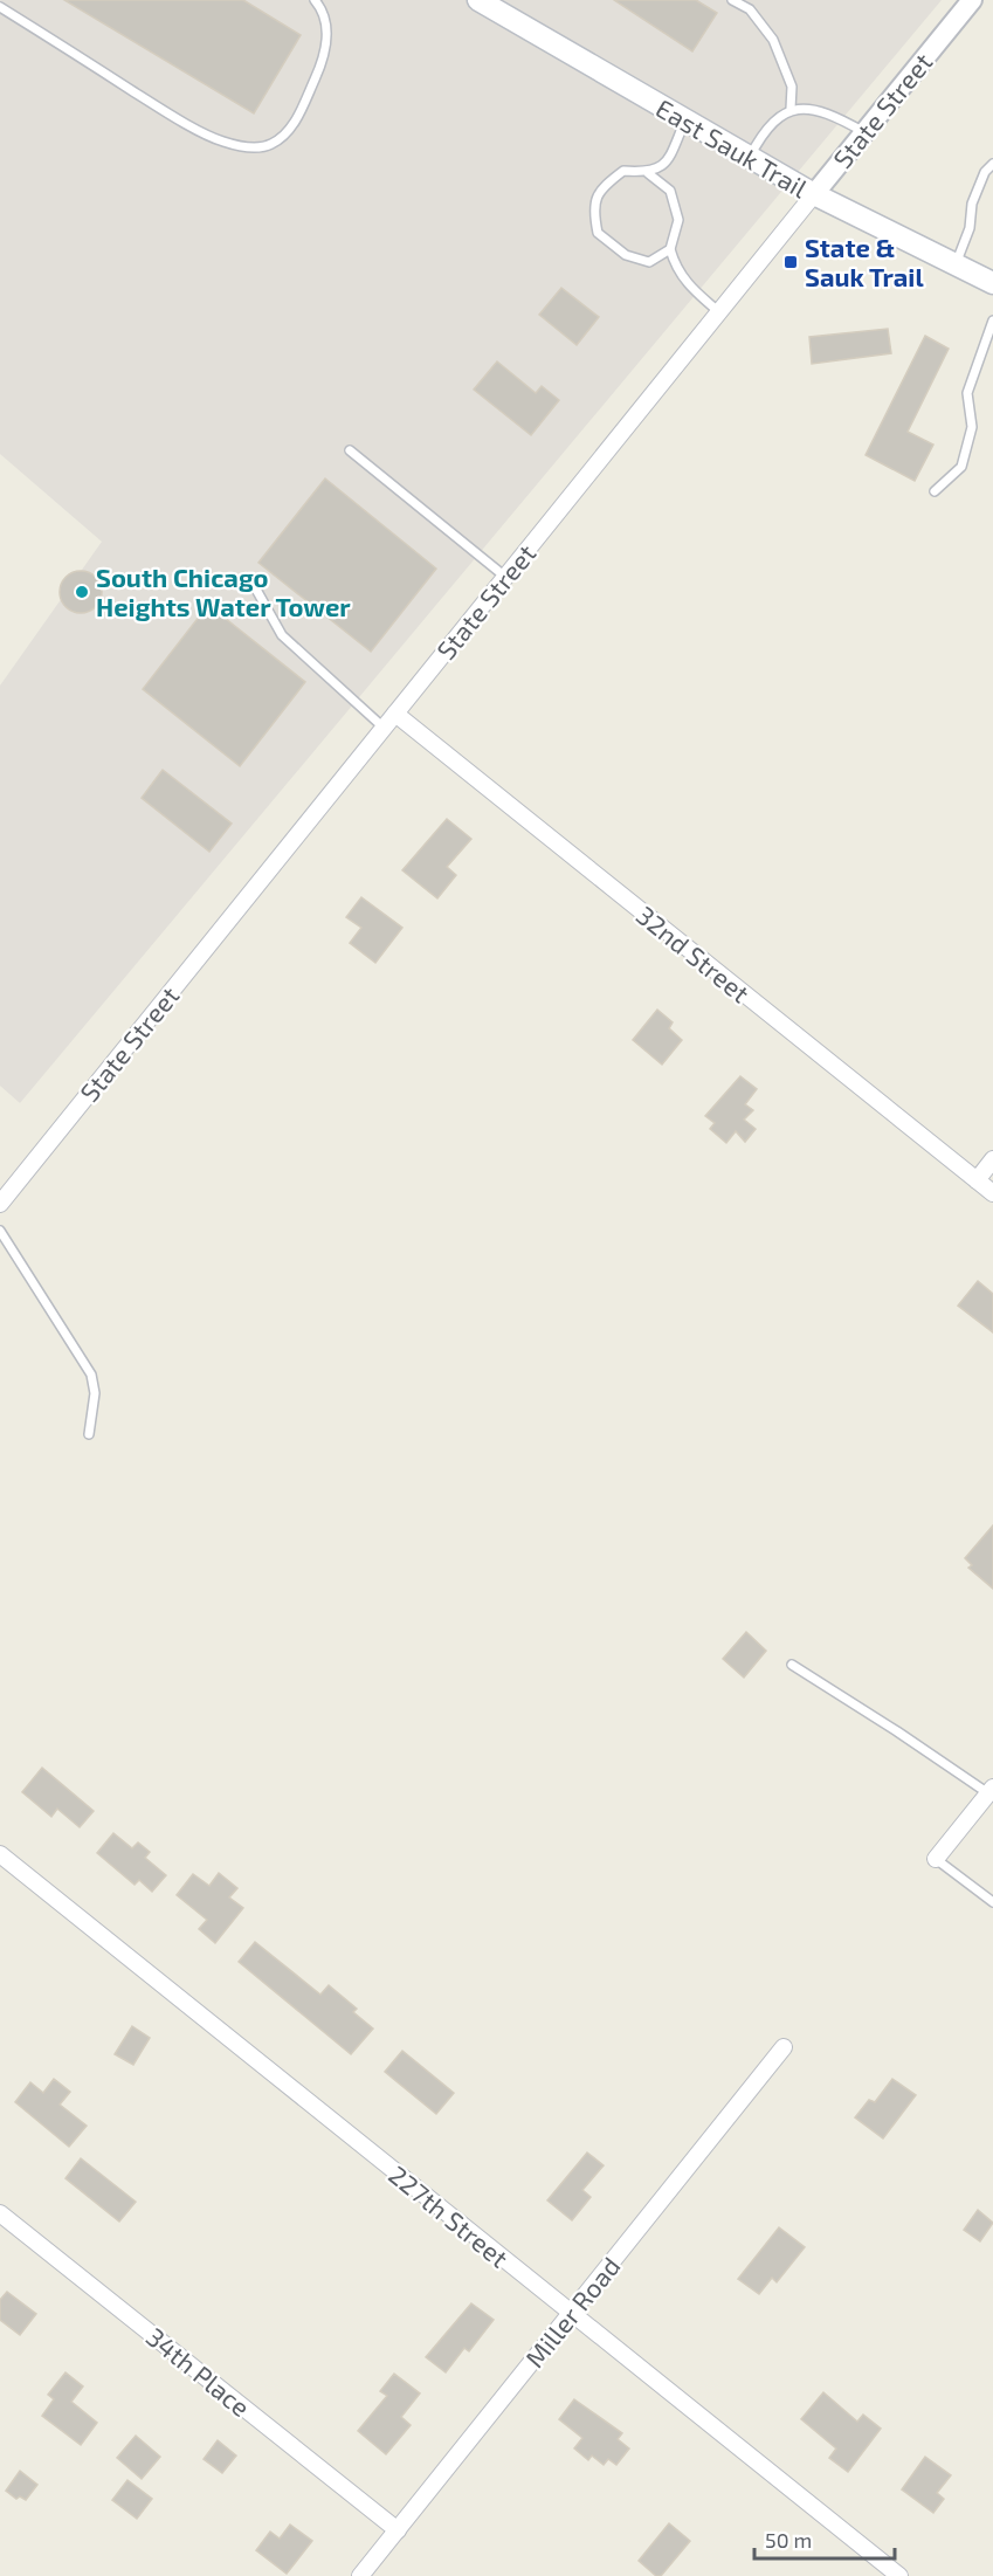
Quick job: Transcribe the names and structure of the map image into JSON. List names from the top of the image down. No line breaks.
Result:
{"streets":{"main road":["East Sauk Trail"],"street":["State Street","32nd Street","227th Street","Miller Road","34th Place"]},"crossings":[["State Street","East Sauk Trail"],["State Street","32nd Street"],["227th Street","Miller Road"],["Miller Road","34th Place"]],"places":{"transit":["State & Sauk Trail"],"other":["South Chicago Heights Water Tower"]},"scale_bar":"50 m"}
